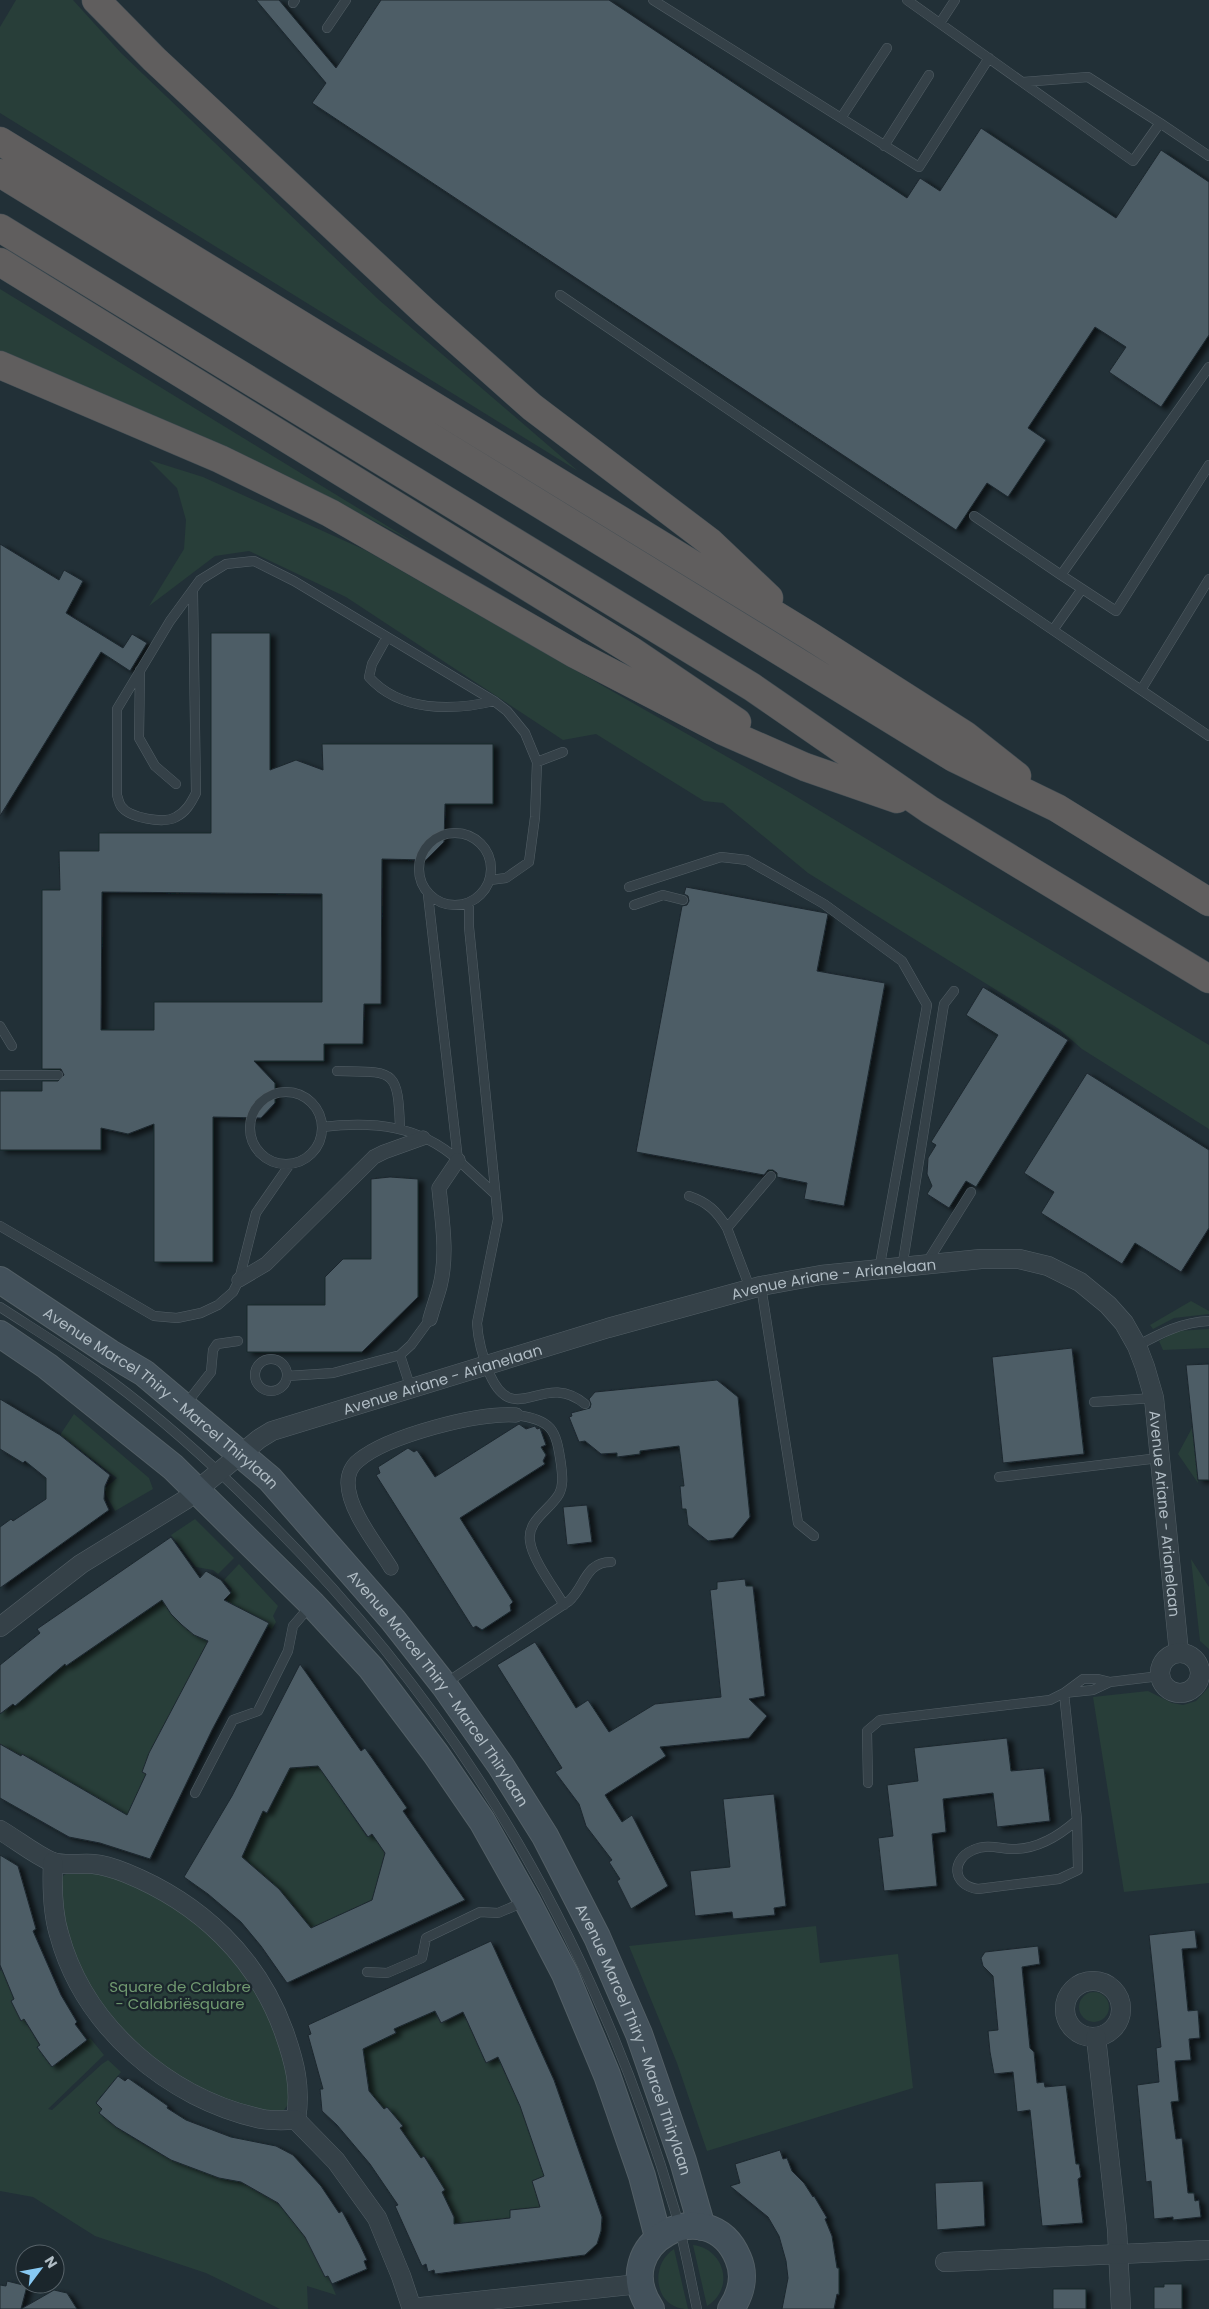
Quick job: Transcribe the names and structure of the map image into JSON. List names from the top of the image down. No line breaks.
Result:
{"streets":{"main road":["Avenue Marcel Thiry - Marcel Thirylaan"],"street":["Avenue Ariane - Arianelaan"]},"crossings":[["Avenue Ariane - Arianelaan","Avenue Marcel Thiry - Marcel Thirylaan"]],"parks":["Square de Calabre - Calabriësquare"],"north":"top right"}
